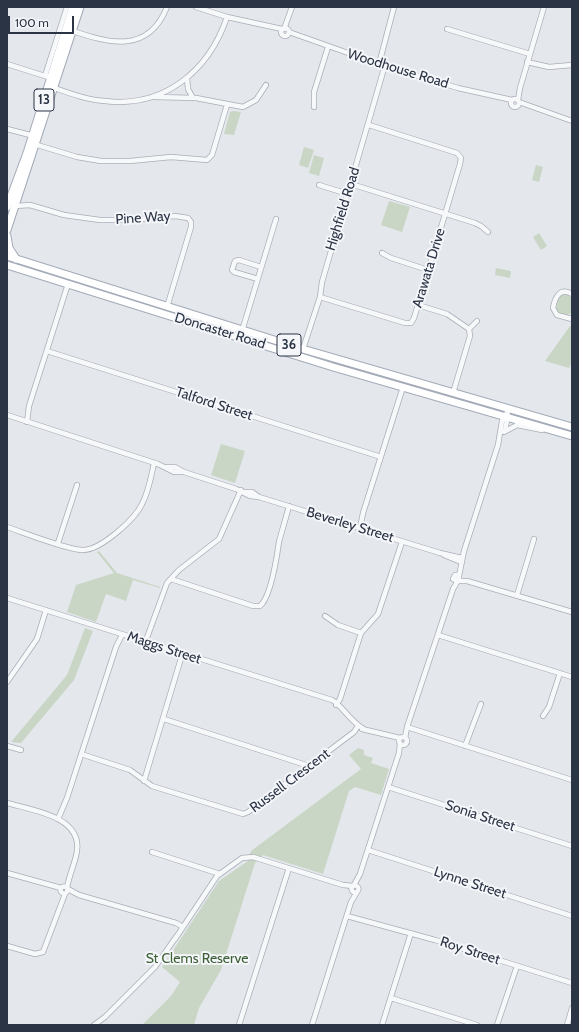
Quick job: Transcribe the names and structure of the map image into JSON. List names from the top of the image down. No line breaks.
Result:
{"streets":{"main road":["13","Doncaster Road","36"],"street":["Woodhouse Road","Highfield Road","Pine Way","Arawata Drive","Talford Street","Beverley Street","Maggs Street","Russell Crescent","Sonia Street","Lynne Street","Roy Street"]},"crossings":[["Woodhouse Road","Highfield Road"],["13","Pine Way"],["Highfield Road","Arawata Drive"],["Highfield Road","Doncaster Road"],["Pine Way","Doncaster Road"]],"parks":["St Clems Reserve"],"scale_bar":"100 m"}
